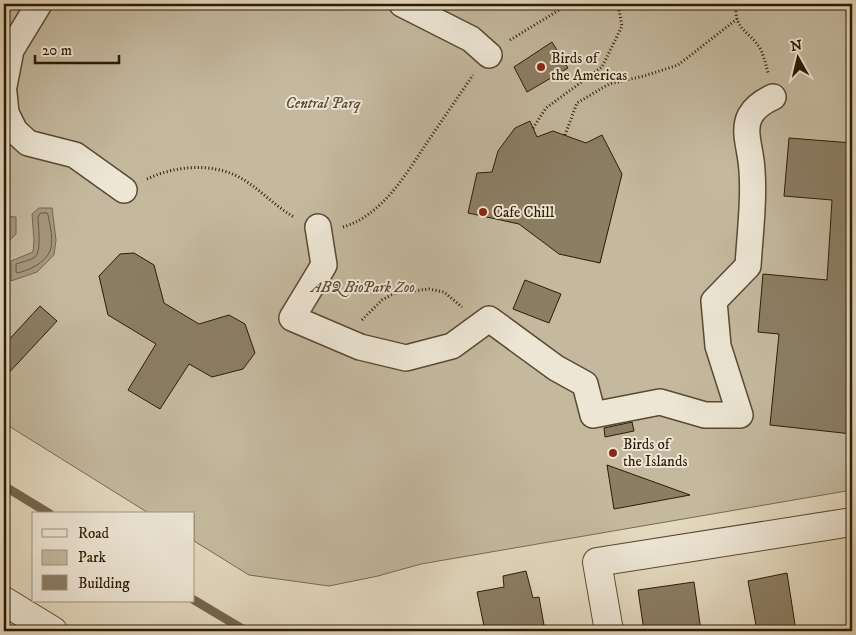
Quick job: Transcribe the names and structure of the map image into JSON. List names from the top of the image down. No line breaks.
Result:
{"parks":["Central Parq","ABQ BioPark Zoo"],"places":["Birds of the Americas","Cafe Chill","Birds of the Islands"],"legend":["Road","Park","Building"],"scale_bar":"20 m","north":"top"}
